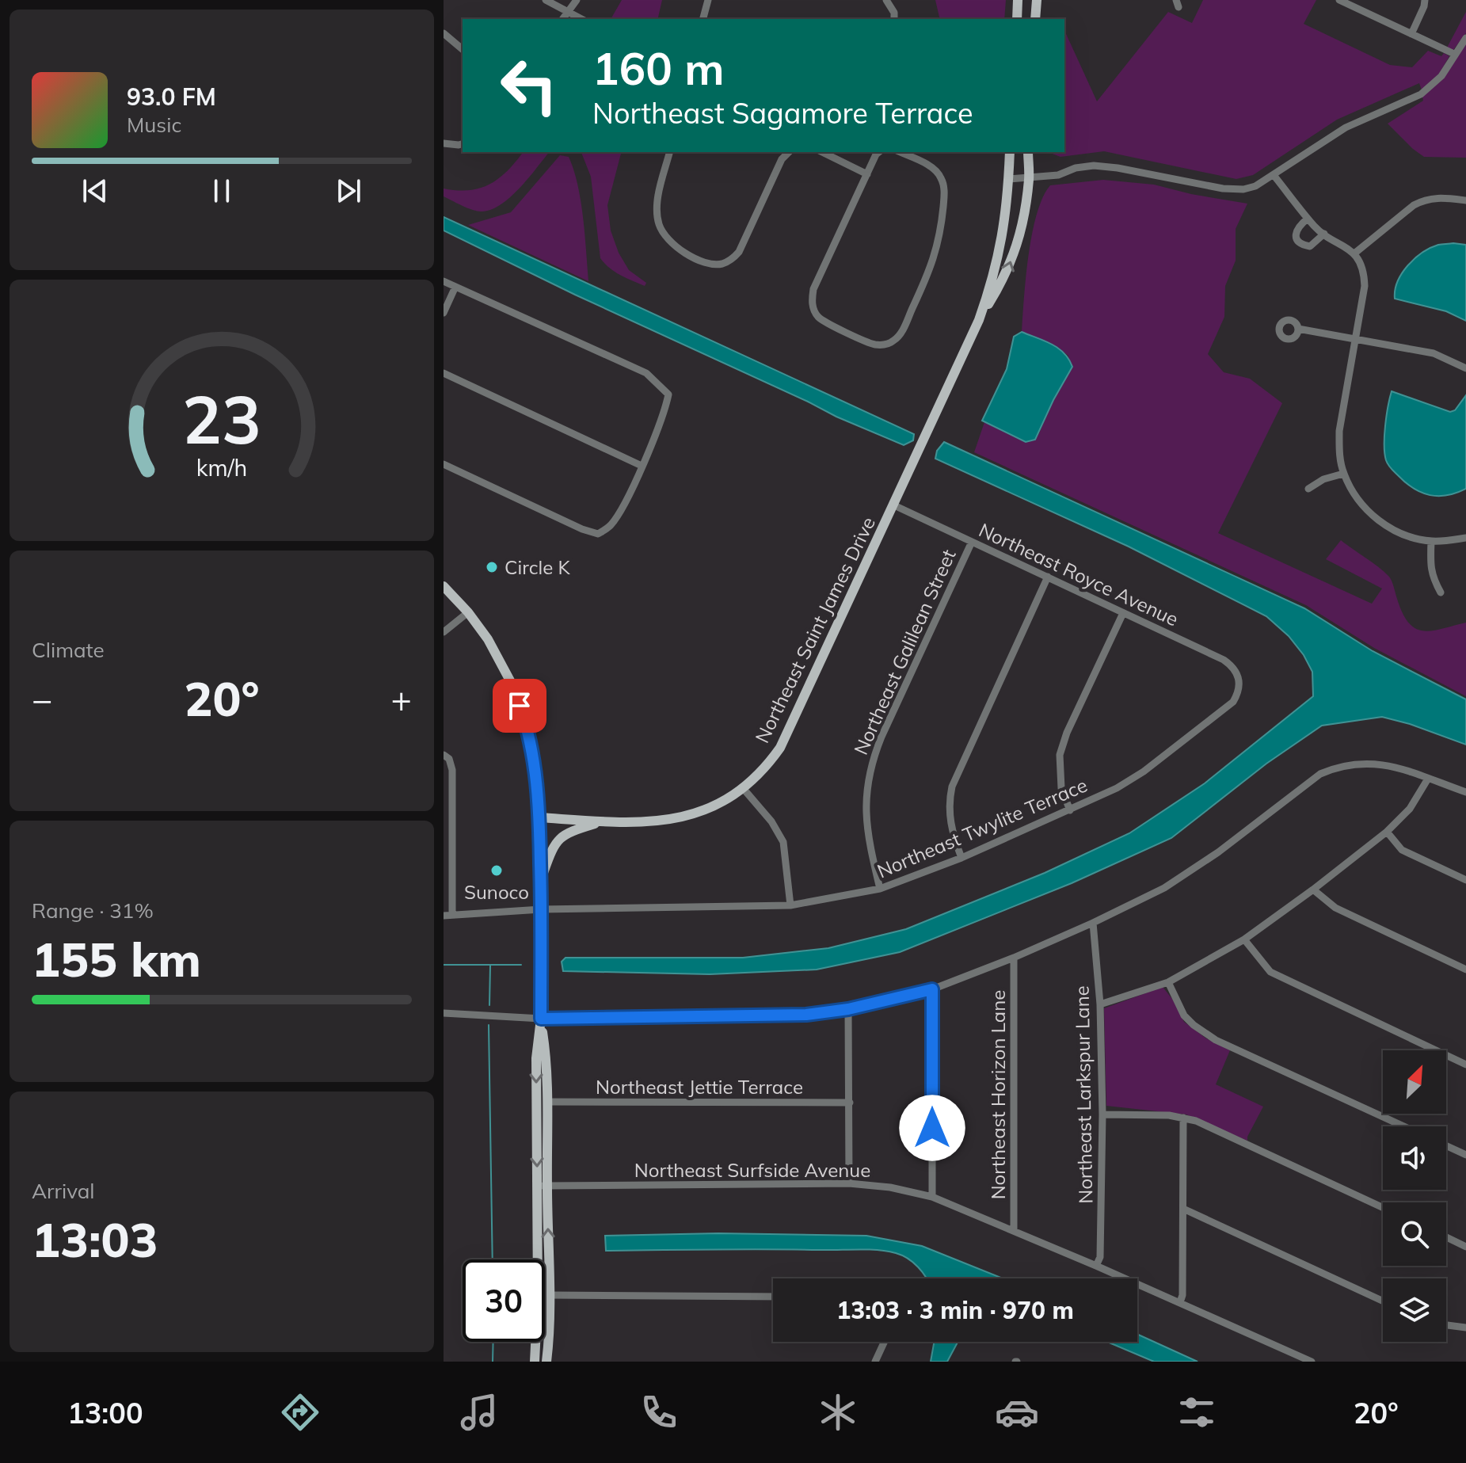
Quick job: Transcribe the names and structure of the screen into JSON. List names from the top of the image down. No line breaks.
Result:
{"streets":{"main road":["Northeast Saint James Drive"],"street":["Northeast Royce Avenue","Northeast Galilean Street","Northeast Twylite Terrace","Northeast Jettie Terrace","Northeast Horizon Lane","Northeast Larkspur Lane","Northeast Surfside Avenue"]},"crossings":[["Northeast Royce Avenue","Northeast Saint James Drive"],["Northeast Royce Avenue","Northeast Galilean Street"],["Northeast Royce Avenue","Northeast Twylite Terrace"],["Northeast Galilean Street","Northeast Twylite Terrace"],["Northeast Horizon Lane","Northeast Surfside Avenue"],["Northeast Larkspur Lane","Northeast Surfside Avenue"]],"places":["Circle K","Sunoco"],"north":"top right","page":{"turn":["160 m","Northeast Sagamore Terrace"],"song":["93.0 FM","Music"],"tile":["Climate",["Range · 31%","155 km"],["Arrival","13:03"]],"heat":["−","20°","+"],"limit":"30","trip":"13:03 · 3 min · 970 m","tabs":["13:00","20°"],"gauge":["23","km/h"]}}
